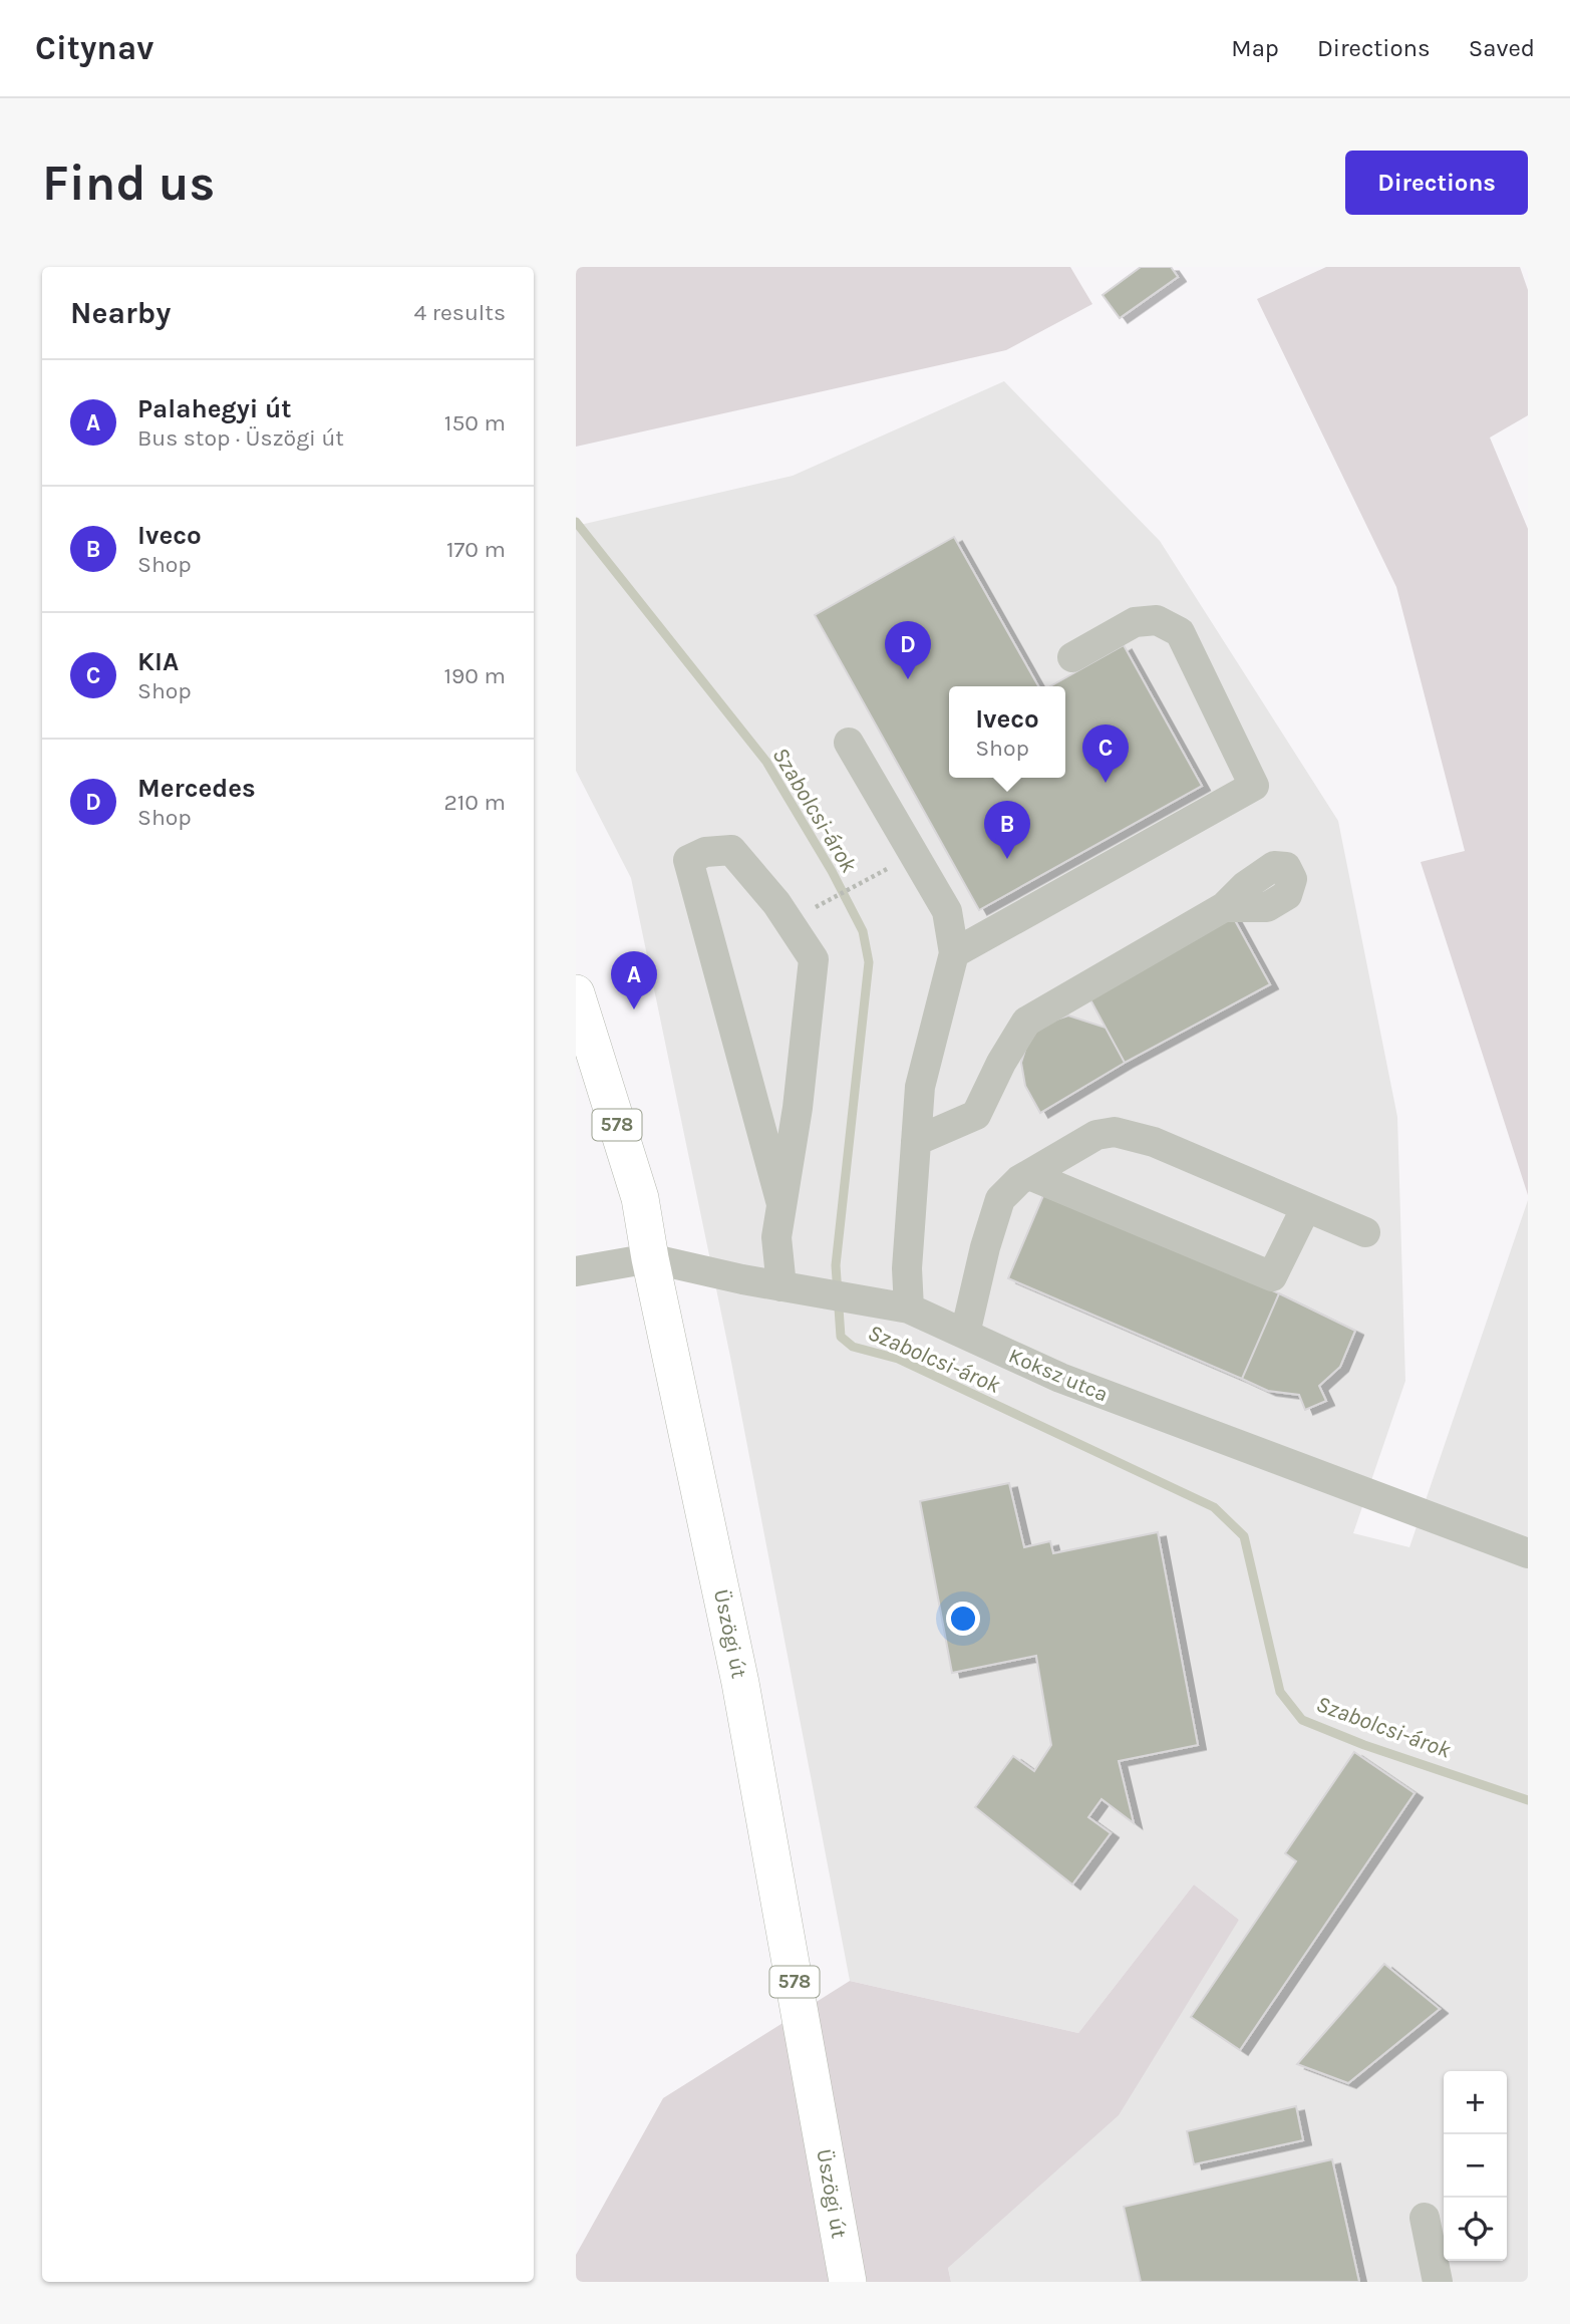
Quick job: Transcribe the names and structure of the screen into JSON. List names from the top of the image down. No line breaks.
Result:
{"streets":{"main road":["578","Üszögi út"],"street":["Koksz utca"]},"crossings":[["Koksz utca","Üszögi út"]],"water":["Szabolcsi-árok"],"page":{"header":"Citynav","nav":["Map","Directions","Saved"],"buttons":"Directions","title":"Find us","heading":["Nearby","4 results"],"list":[{"mark":"A","name":"Palahegyi út","note":"Bus stop · Üszögi út","value":"150 m"},{"mark":"B","name":"Iveco","note":"Shop","value":"170 m"},{"mark":"C","name":"KIA","note":"Shop","value":"190 m"},{"mark":"D","name":"Mercedes","note":"Shop","value":"210 m"}],"pins":["D","C","B","A"],"popup":["Iveco","Shop"],"map_buttons":["+","−"]}}
